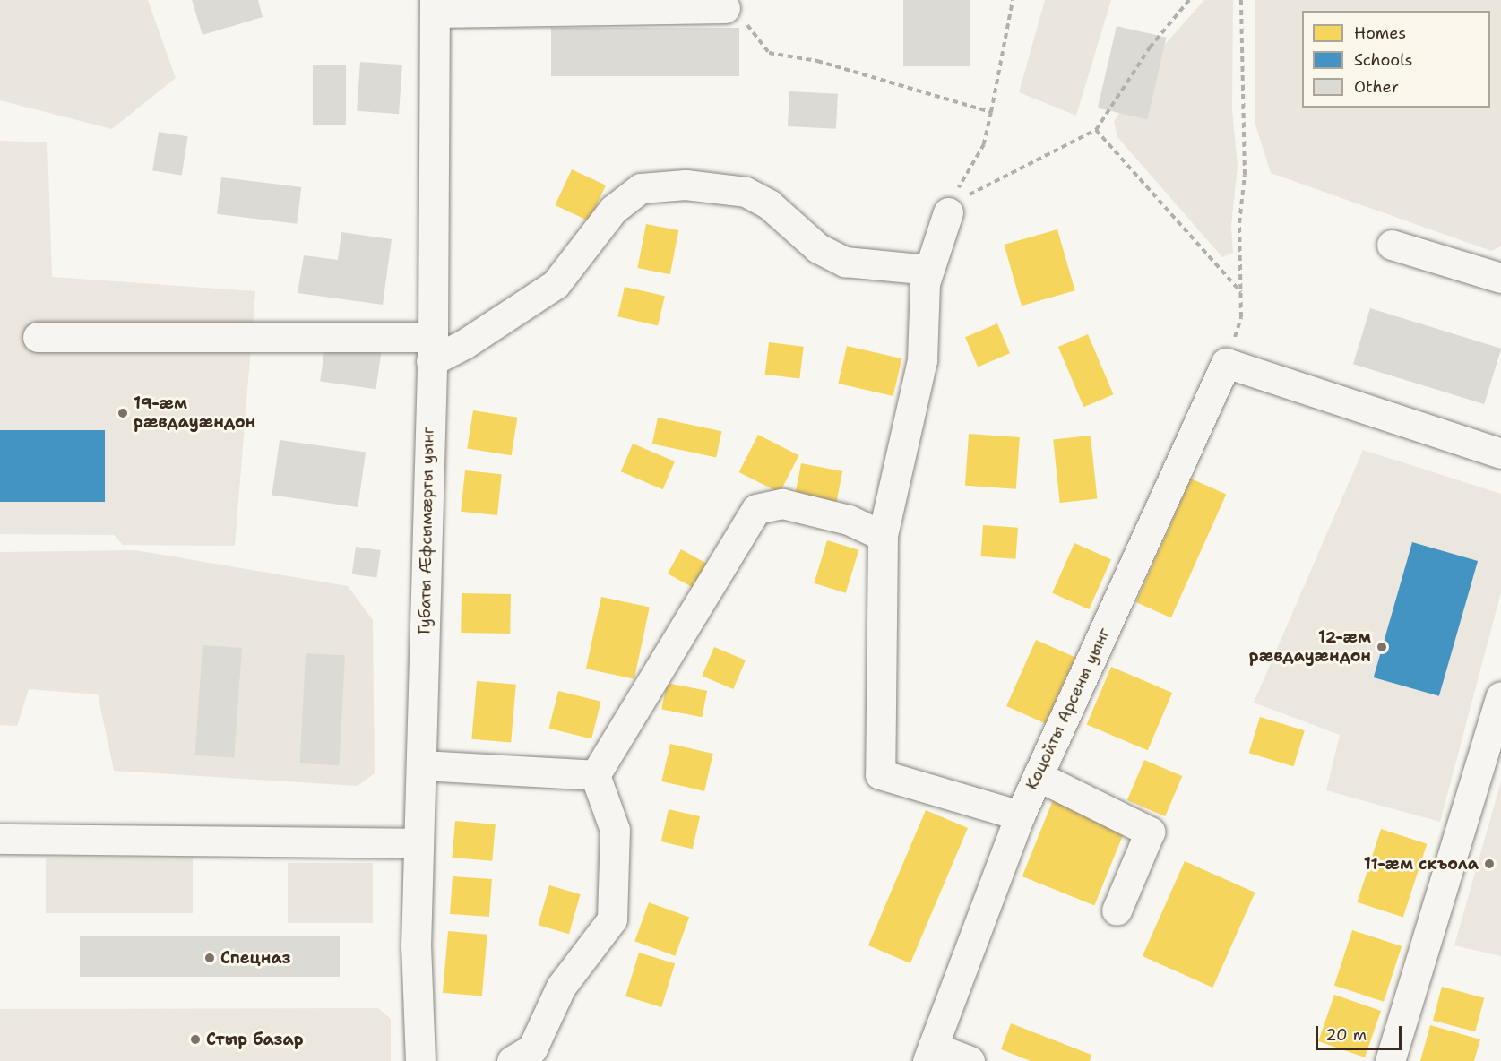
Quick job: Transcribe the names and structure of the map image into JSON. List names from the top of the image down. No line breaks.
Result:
{"streets":{"street":["Губаты Æфсымæрты уынг","Коцойты Арсены уынг"]},"places":["19-æм рӕвдауӕндон","12-æм рӕвдауӕндон","11-æм скъола","Спецназ","Стыр базар"],"legend":["Homes","Schools","Other"],"scale_bar":"20 m"}
